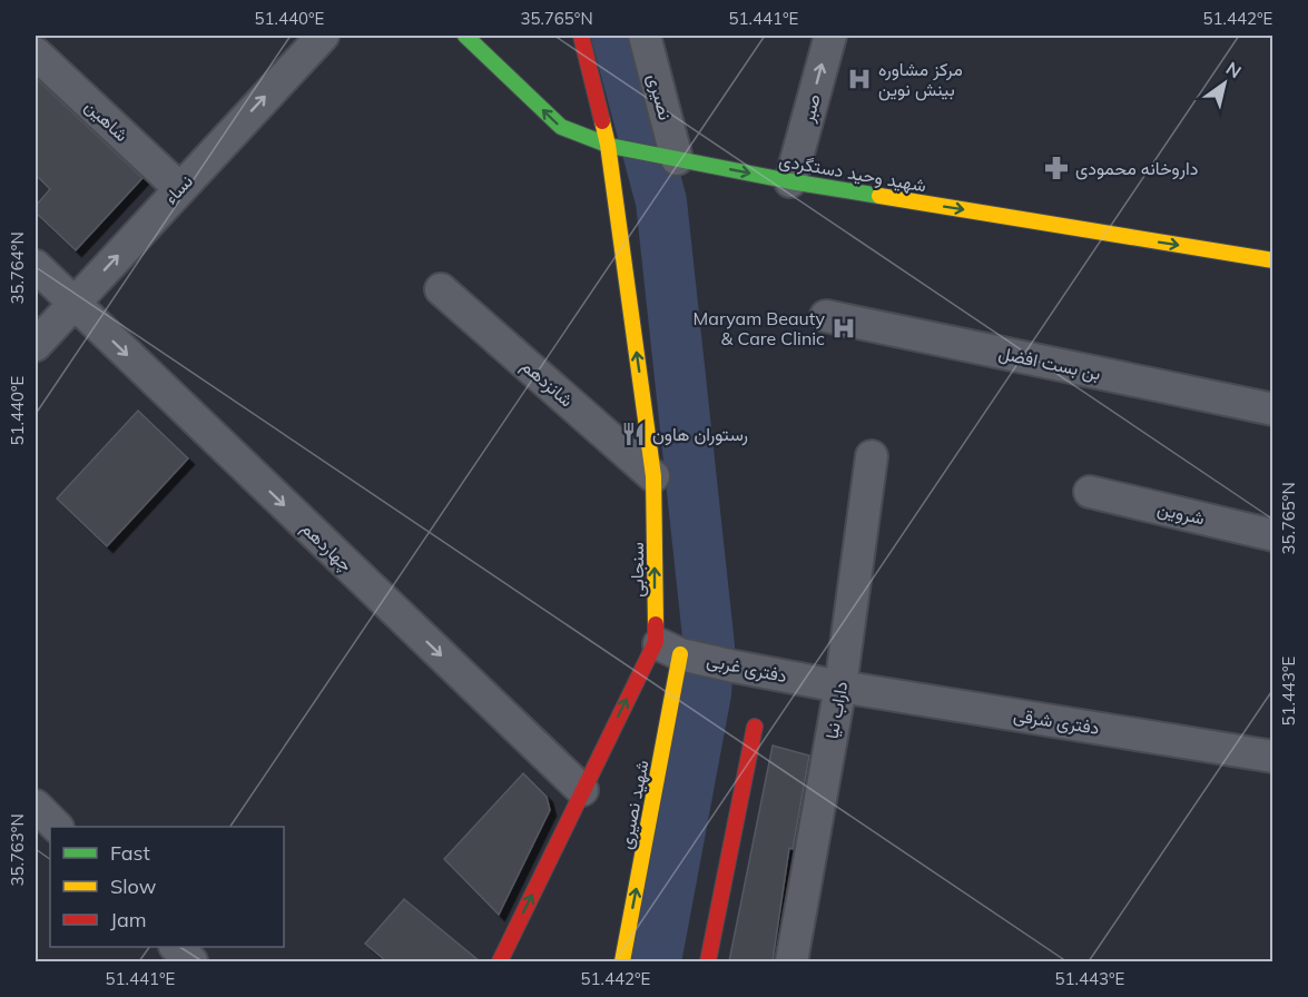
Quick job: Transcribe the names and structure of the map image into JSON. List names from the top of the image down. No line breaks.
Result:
{"streets":{"street":["نصیری","صبر","شاهین","شهید وحید دستگردی","نساء","بن بست افضل","شانزدهم","شروین","چهاردهم","سنجابی","دفتری غربی","داراب نیا","دفتری شرقی","شهید نصیری"]},"crossings":[["نصیری","شهید وحید دستگردی"],["صبر","شهید وحید دستگردی"],["شاهین","نساء"],["شهید وحید دستگردی","سنجابی"],["نساء","چهاردهم"],["شانزدهم","سنجابی"],["چهاردهم","سنجابی"],["سنجابی","دفتری غربی"],["سنجابی","شهید نصیری"],["دفتری غربی","داراب نیا"],["دفتری غربی","دفتری شرقی"],["دفتری غربی","شهید نصیری"],["داراب نیا","دفتری شرقی"]],"one_way":["صبر","نساء","چهاردهم","سنجابی"],"places":{"hospital":["مرکز مشاوره بینش نوین","Maryam Beauty & Care Clinic"],"pharmacy":["داروخانه محمودی"],"restaurant":["رستوران هاون"]},"legend":["Fast","Slow","Jam"],"north":"top right","coordinates":["51.440°E","35.765°N","51.441°E","51.442°E","35.764°N","51.443°E","35.763°N"]}
